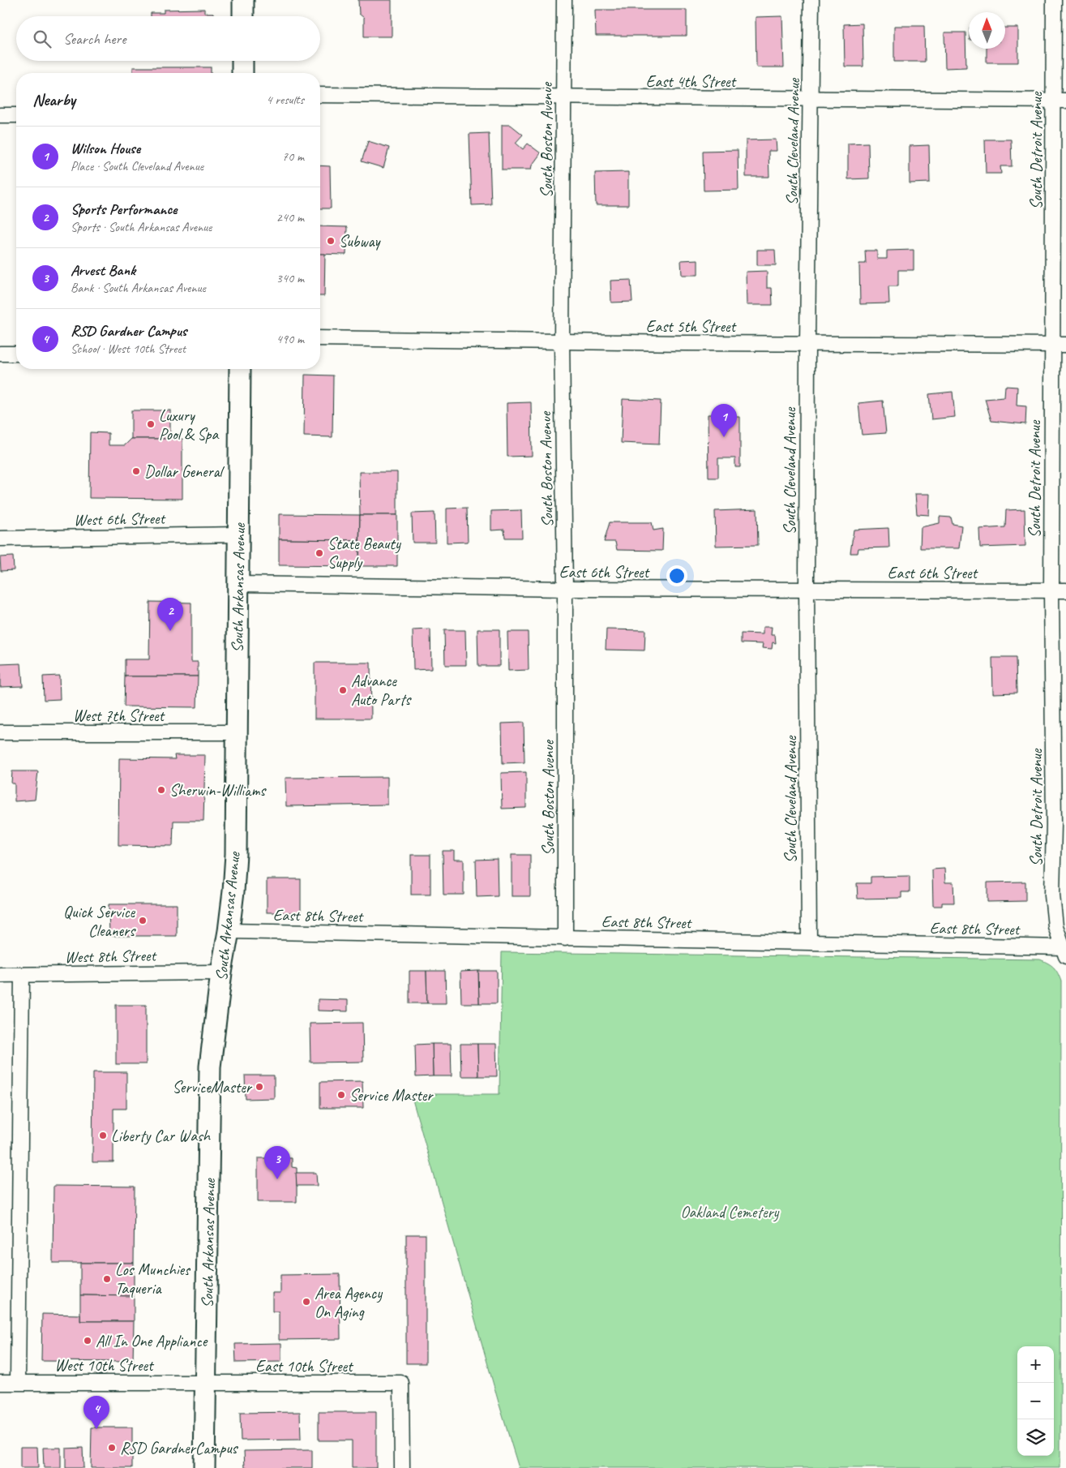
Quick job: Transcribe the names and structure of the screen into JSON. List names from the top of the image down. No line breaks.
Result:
{"streets":{"highway":["South Arkansas Avenue"],"street":["East 4th Street","South Boston Avenue","South Cleveland Avenue","South Detroit Avenue","East 5th Street","West 6th Street","East 6th Street","West 7th Street","East 8th Street","West 8th Street","West 10th Street","East 10th Street"]},"crossings":[["East 4th Street","South Boston Avenue"],["East 4th Street","South Cleveland Avenue"],["East 4th Street","South Detroit Avenue"],["South Boston Avenue","East 5th Street"],["South Boston Avenue","East 6th Street"],["South Boston Avenue","East 8th Street"],["South Cleveland Avenue","East 5th Street"],["South Cleveland Avenue","East 6th Street"],["South Cleveland Avenue","East 8th Street"],["South Detroit Avenue","East 5th Street"],["South Detroit Avenue","East 6th Street"],["South Detroit Avenue","East 8th Street"],["West 6th Street","South Arkansas Avenue"],["East 6th Street","South Arkansas Avenue"],["South Arkansas Avenue","West 7th Street"],["South Arkansas Avenue","East 8th Street"],["South Arkansas Avenue","West 8th Street"],["South Arkansas Avenue","West 10th Street"],["South Arkansas Avenue","East 10th Street"],["West 10th Street","East 10th Street"]],"parks":["Oakland Cemetery"],"places":["Subway","Luxury Pool & Spa","Dollar General","State Beauty Supply","Advance Auto Parts","Sherwin-Williams","Quick Service Cleaners","ServiceMaster","Service Master","Liberty Car Wash","Los Munchies Taqueria","Area Agency On Aging","All In One Appliance","RSD GardnerCampus"],"north":"top","page":{"search":"Search here","heading":["Nearby","4 results"],"list":[{"mark":"1","name":"Wilson House","note":"Place · South Cleveland Avenue","value":"70 m"},{"mark":"2","name":"Sports Performance","note":"Sports · South Arkansas Avenue","value":"240 m"},{"mark":"3","name":"Arvest Bank","note":"Bank · South Arkansas Avenue","value":"340 m"},{"mark":"4","name":"RSD Gardner Campus","note":"School · West 10th Street","value":"490 m"}],"pins":["1","2","3","4"],"map_buttons":["+","−"]}}
